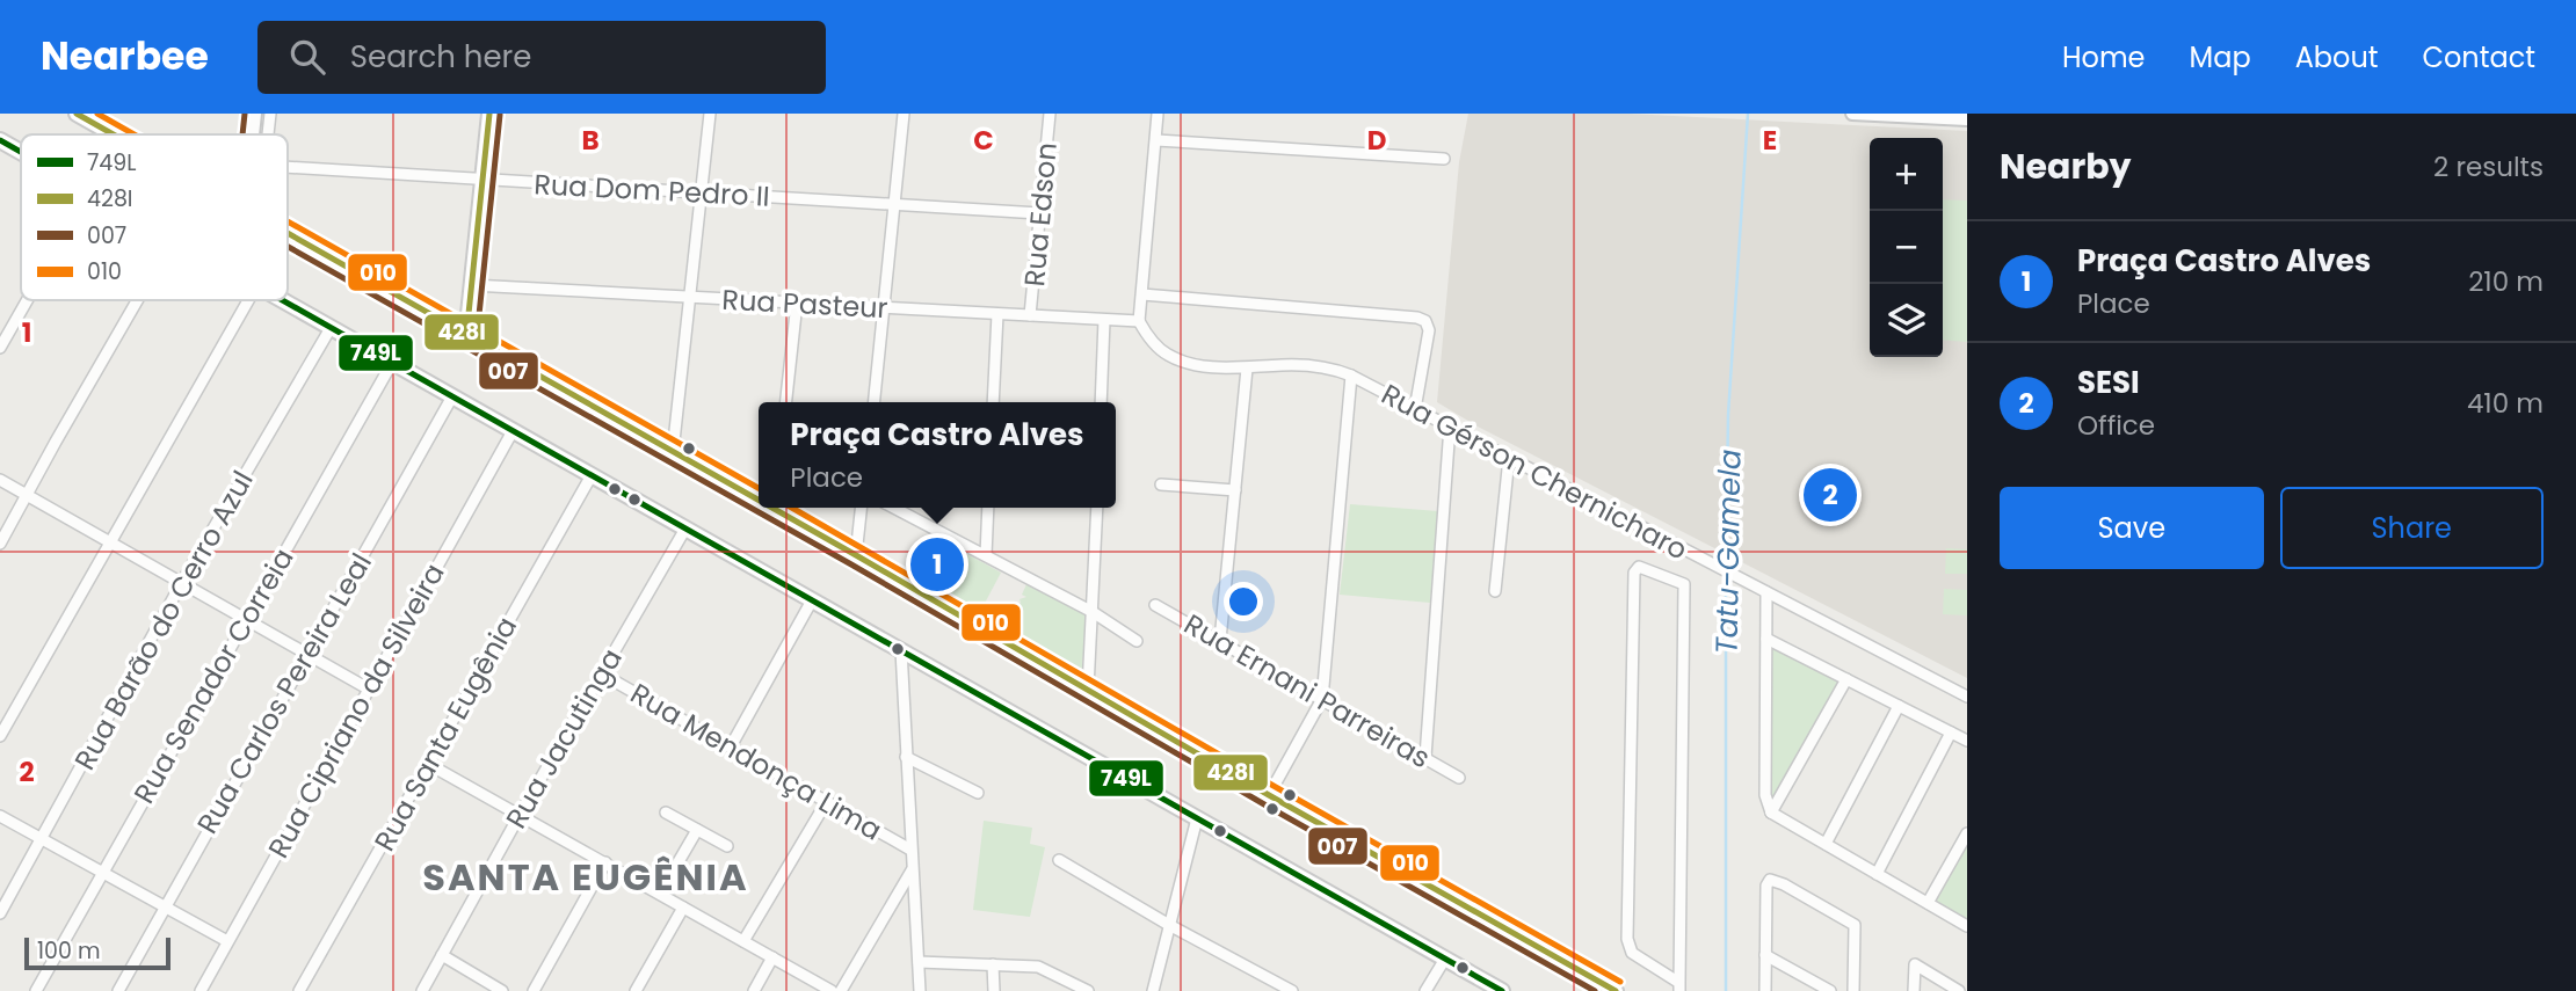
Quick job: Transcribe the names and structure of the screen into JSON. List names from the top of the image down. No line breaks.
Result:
{"streets":{"street":["Rua Dom Pedro II","Rua Edson","Rua Pasteur","Rua Gérson Chernicharo","Rua Barão do Cerro Azul","Rua Senador Correia","Rua Ernani Parreiras","Rua Carlos Pereira Leal","Rua Cipriano da Silveira","Rua Santa Eugênia","Rua Jacutinga","Rua Mendonça Lima"]},"crossings":[["Rua Dom Pedro II","Rua Edson"],["Rua Edson","Rua Pasteur"],["Rua Pasteur","Rua Gérson Chernicharo"],["Rua Jacutinga","Rua Mendonça Lima"]],"districts":["SANTA EUGÊNIA"],"water":["Tatu-Gamela"],"lines":["transit line 428I","transit line 007","transit line 010","transit line 749L"],"legend":["749L","428I","007","010"],"scale_bar":"100 m","page":{"header":"Nearbee","search":"Search here","nav":["Home","Map","About","Contact"],"heading":["Nearby","2 results"],"map_buttons":["+","−"],"list":[{"mark":"1","name":"Praça Castro Alves","note":"Place","value":"210 m"},{"mark":"2","name":"SESI","note":"Office","value":"410 m"}],"popup":["Praça Castro Alves","Place"],"buttons":["Save","Share"],"pins":["2","1"],"scale":"100 m"},"grid":{"columns":["B","C","D","E"],"rows":["1","2"]}}
